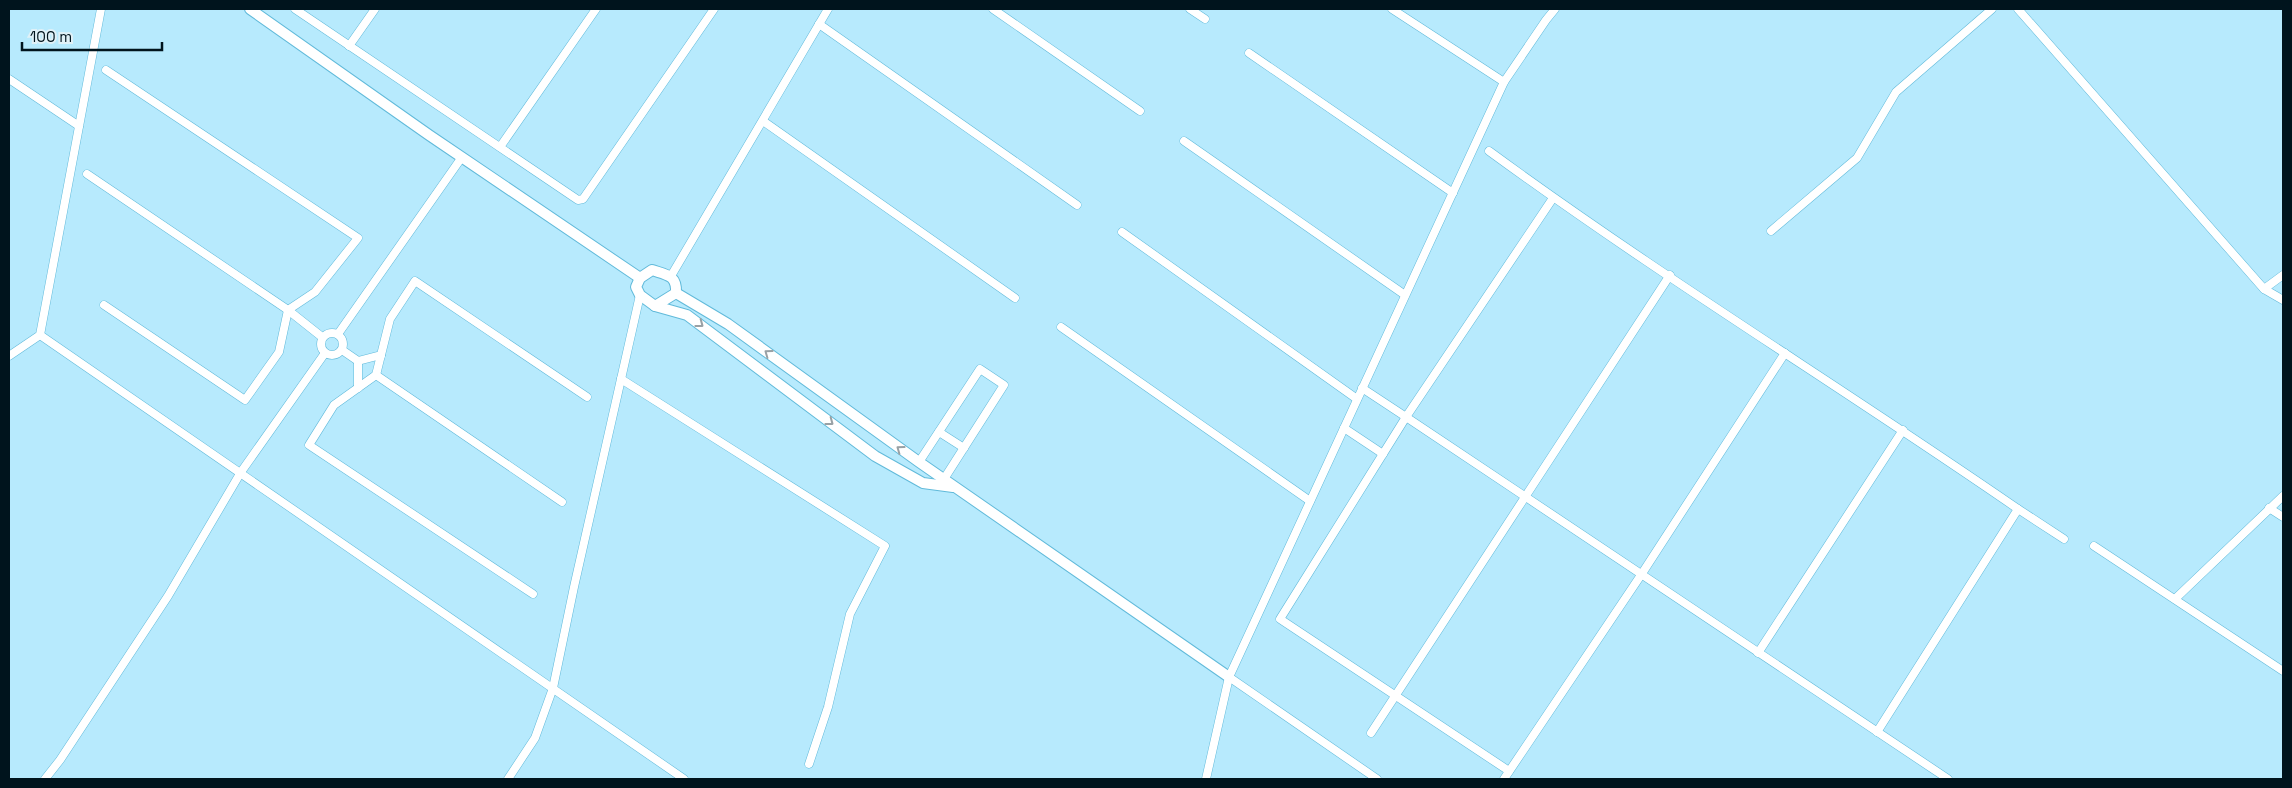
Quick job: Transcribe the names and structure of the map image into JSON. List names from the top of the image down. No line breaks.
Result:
{"scale_bar":"100 m"}
